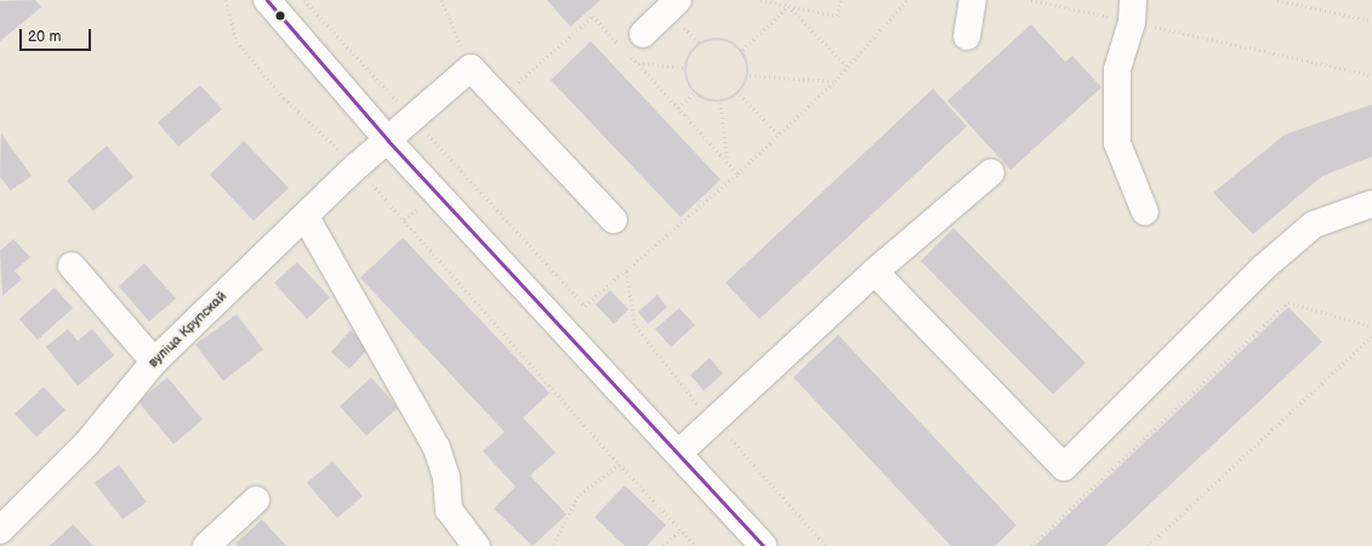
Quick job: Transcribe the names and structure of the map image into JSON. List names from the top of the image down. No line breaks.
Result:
{"streets":{"street":["вуліца Крупскай"]},"scale_bar":"20 m"}
